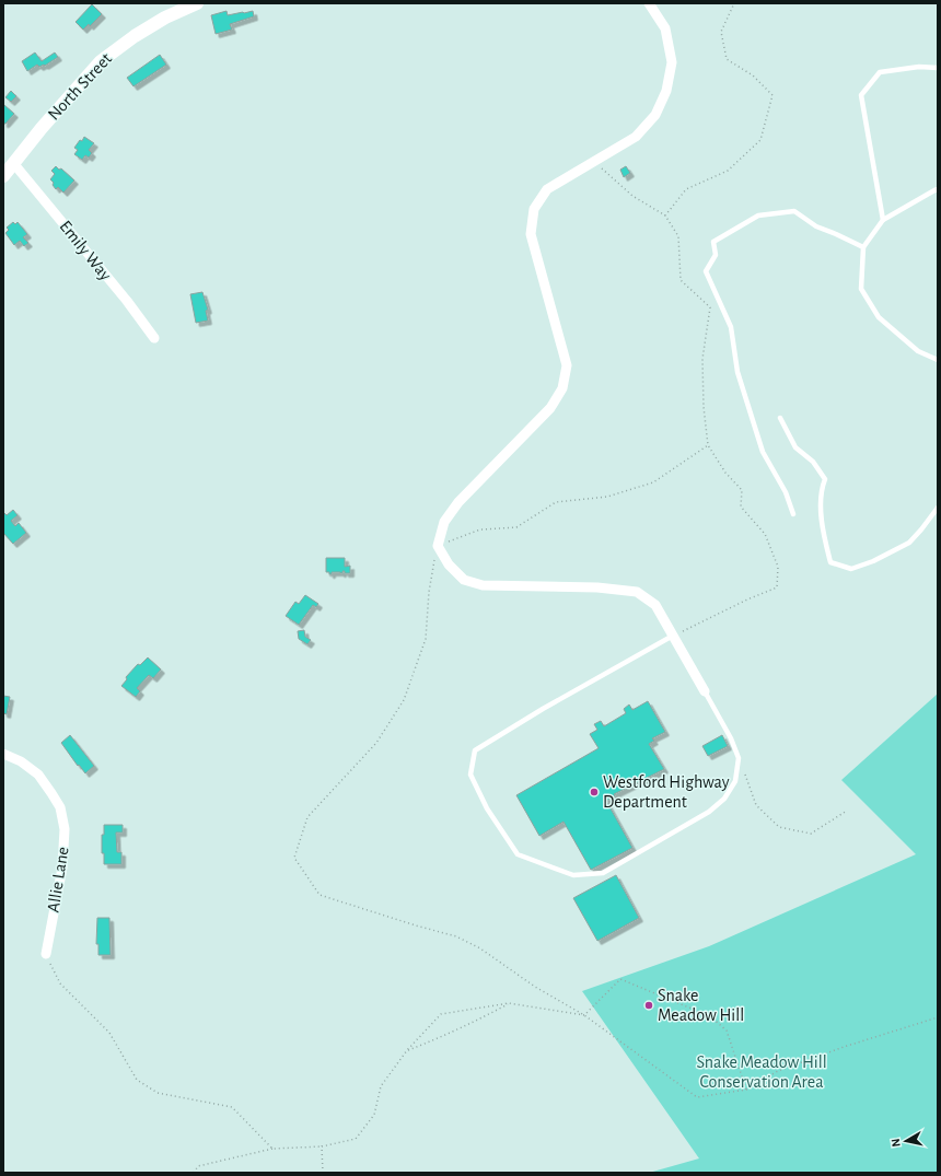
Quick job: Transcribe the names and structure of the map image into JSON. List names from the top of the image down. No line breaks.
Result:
{"streets":{"main road":["North Street"],"street":["Emily Way","Allie Lane"]},"crossings":[["North Street","Emily Way"]],"parks":["Snake Meadow Hill Conservation Area"],"places":["Westford Highway Department","Snake Meadow Hill"],"north":"left"}
